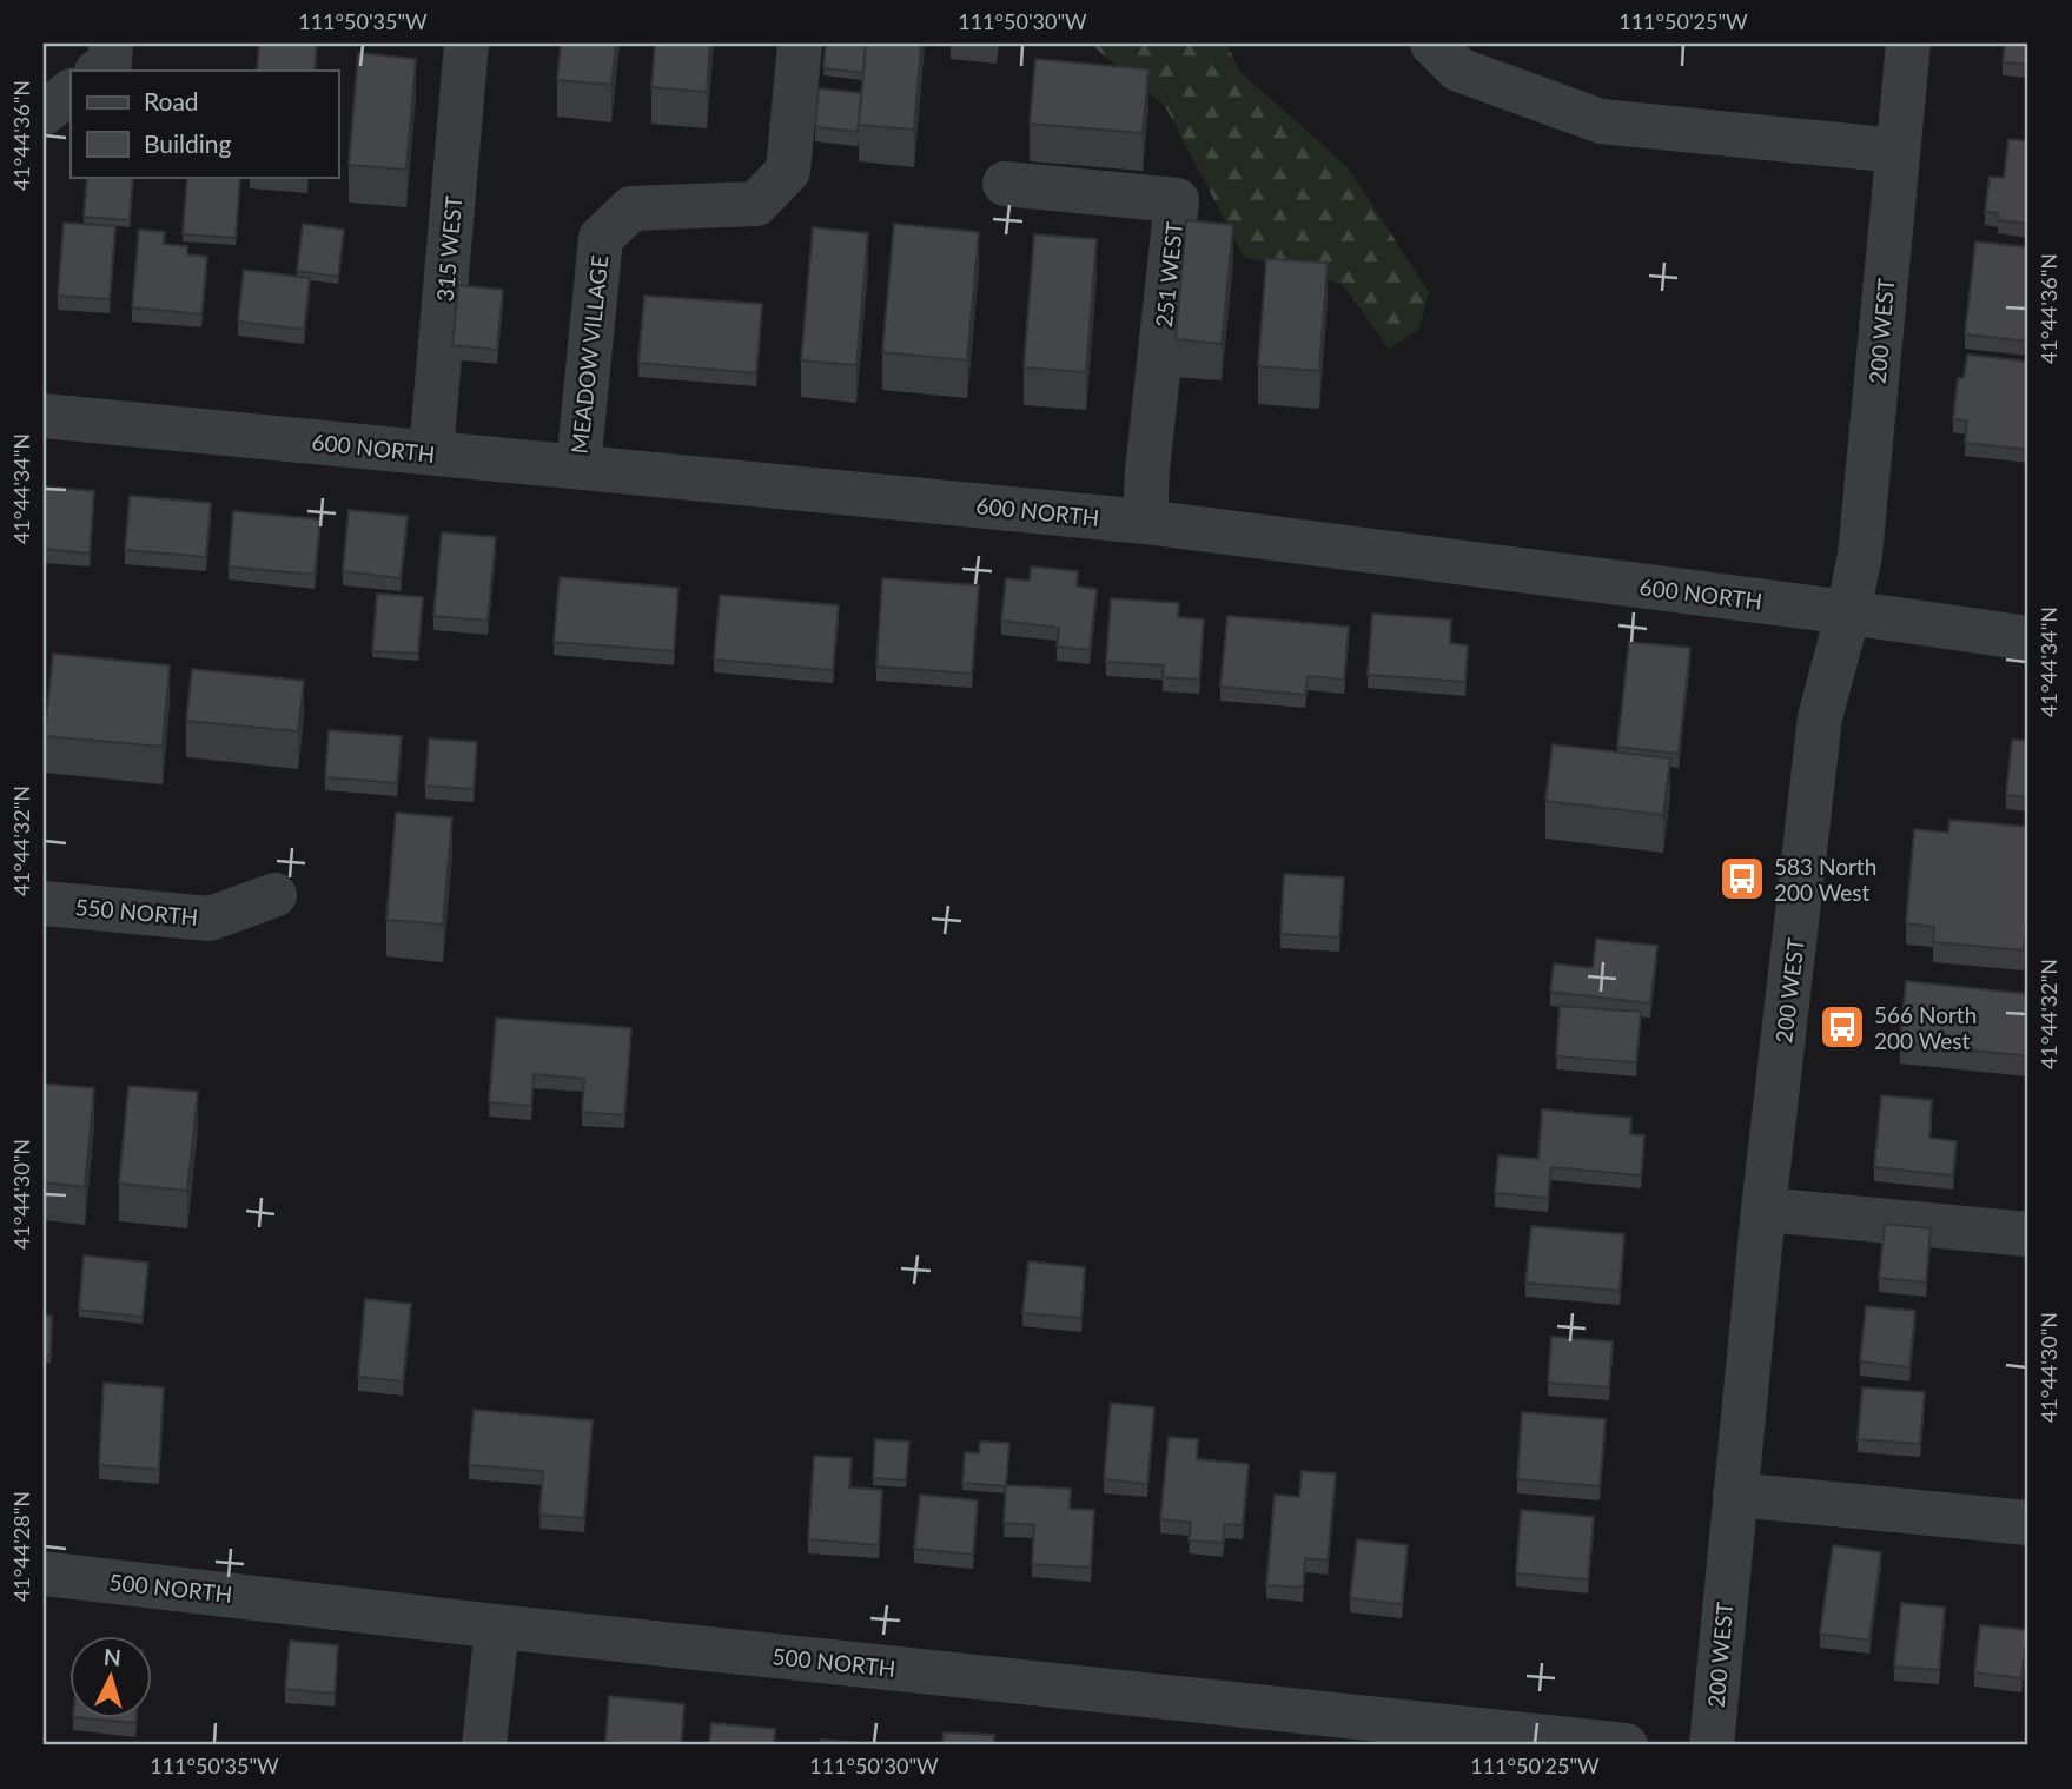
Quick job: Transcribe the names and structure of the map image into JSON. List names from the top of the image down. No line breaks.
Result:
{"streets":{"street":["315 WEST","251 WEST","200 WEST","MEADOW VILLAGE","600 NORTH","550 NORTH","500 NORTH"]},"crossings":[["315 WEST","600 NORTH"],["251 WEST","600 NORTH"],["200 WEST","600 NORTH"],["MEADOW VILLAGE","600 NORTH"]],"places":{"bus stop":["583 North 200 West","566 North 200 West"]},"legend":["Road","Building"],"north":"top","coordinates":["111°50'35\"W","111°50'30\"W","111°50'25\"W","41°44'36\"N","41°44'34\"N","41°44'32\"N","41°44'30\"N","41°44'28\"N"]}
